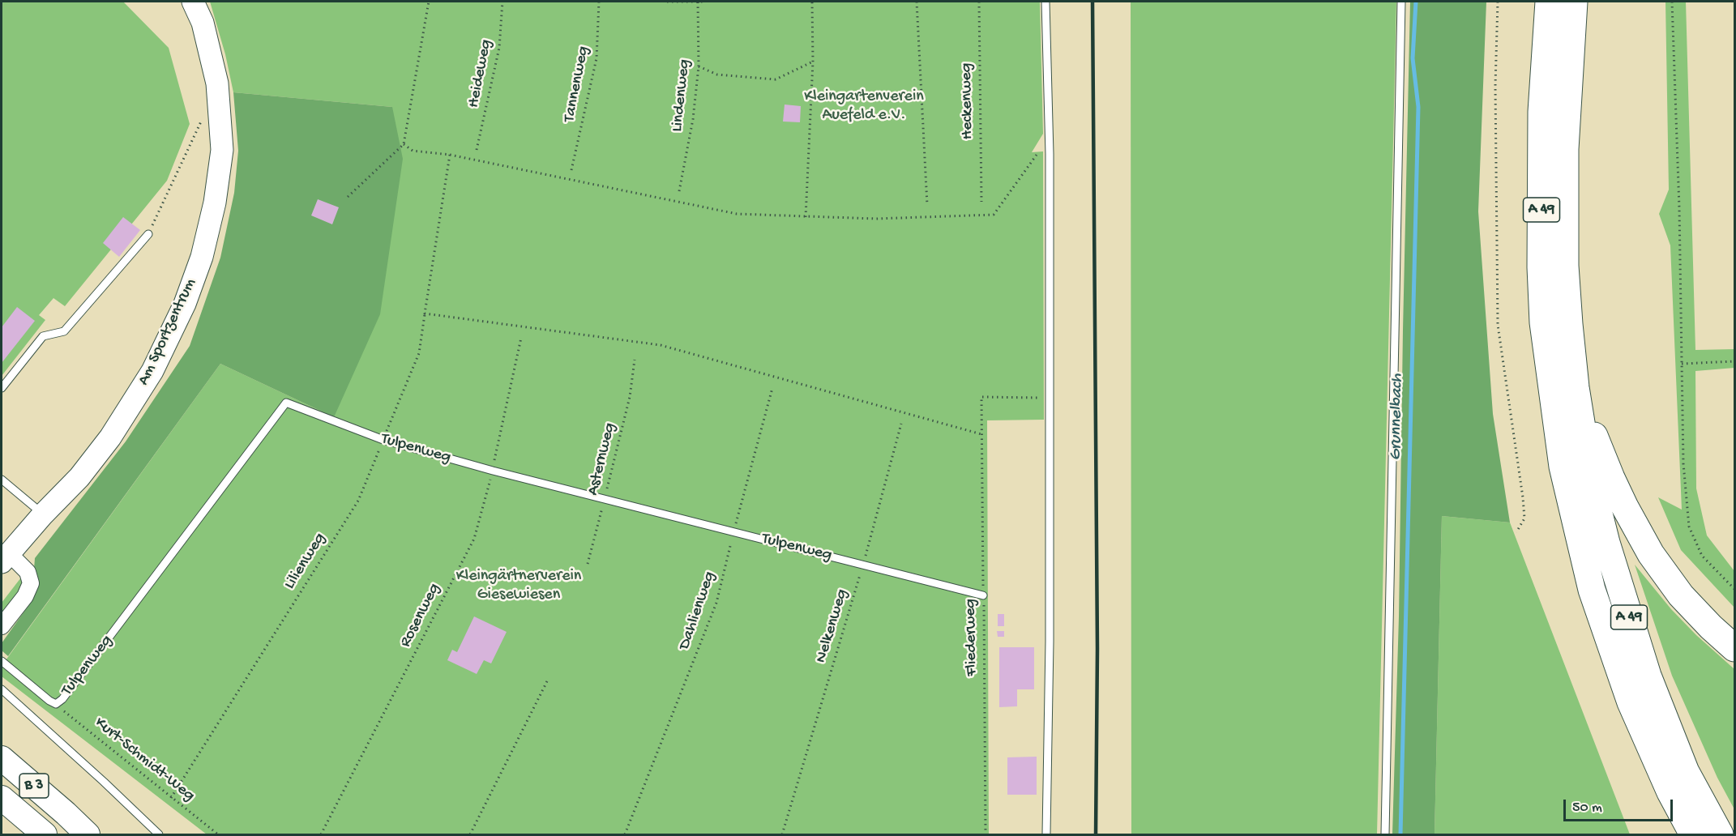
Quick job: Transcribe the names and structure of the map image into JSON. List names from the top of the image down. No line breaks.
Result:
{"streets":{"highway":["A 49"],"main road":["B 3"],"street":["Am Sportzentrum"],"lane":["Tulpenweg"],"path":["Heideweg","Tannenweg","Lindenweg","Heckenweg","Asternweg","Lilienweg","Dahlienweg","Rosenweg","Nelkenweg","Fliederweg","Kurt-Schmidt-Weg"]},"crossings":[["Tulpenweg","Asternweg"],["Tulpenweg","Lilienweg"],["Tulpenweg","Dahlienweg"],["Tulpenweg","Rosenweg"],["Tulpenweg","Nelkenweg"],["Tulpenweg","Fliederweg"],["Tulpenweg","Kurt-Schmidt-Weg"],["Lilienweg","Kurt-Schmidt-Weg"]],"water":["Grunnelbach"],"parks":["Kleingartenverein Auefeld e.V.","Kleingärtnerverein Giesewiesen"],"scale_bar":"50 m"}
